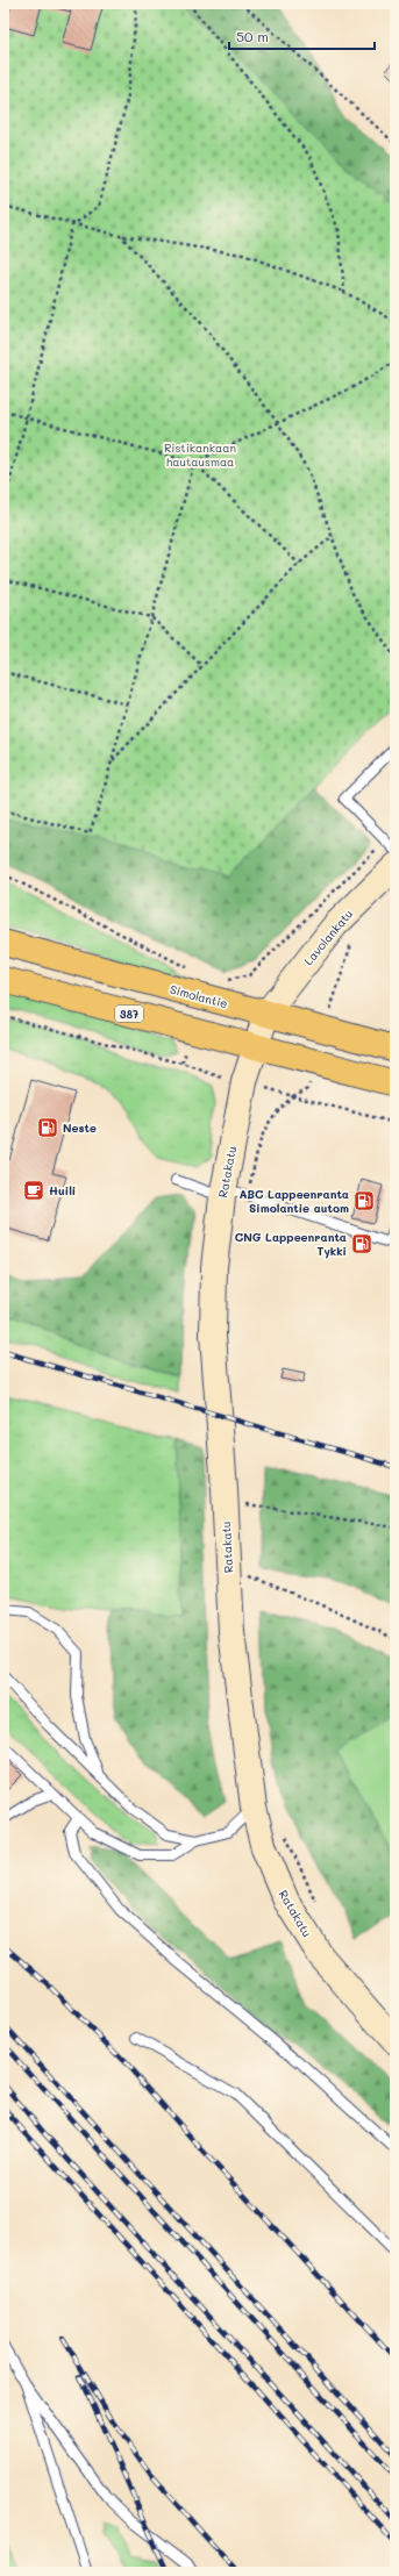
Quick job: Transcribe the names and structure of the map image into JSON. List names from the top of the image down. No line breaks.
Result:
{"streets":{"main road":["Lavolankatu","Simolantie","387","Ratakatu"]},"crossings":[["Lavolankatu","Simolantie"],["Lavolankatu","Ratakatu"],["Simolantie","Ratakatu"],["387","Ratakatu"]],"parks":["Ristikankaan hautausmaa"],"places":{"fuel station":["Neste","ABC Lappeenranta Simolantie autom","CNG Lappeenranta Tykki"],"cafe":["Huili"]},"scale_bar":"50 m"}
